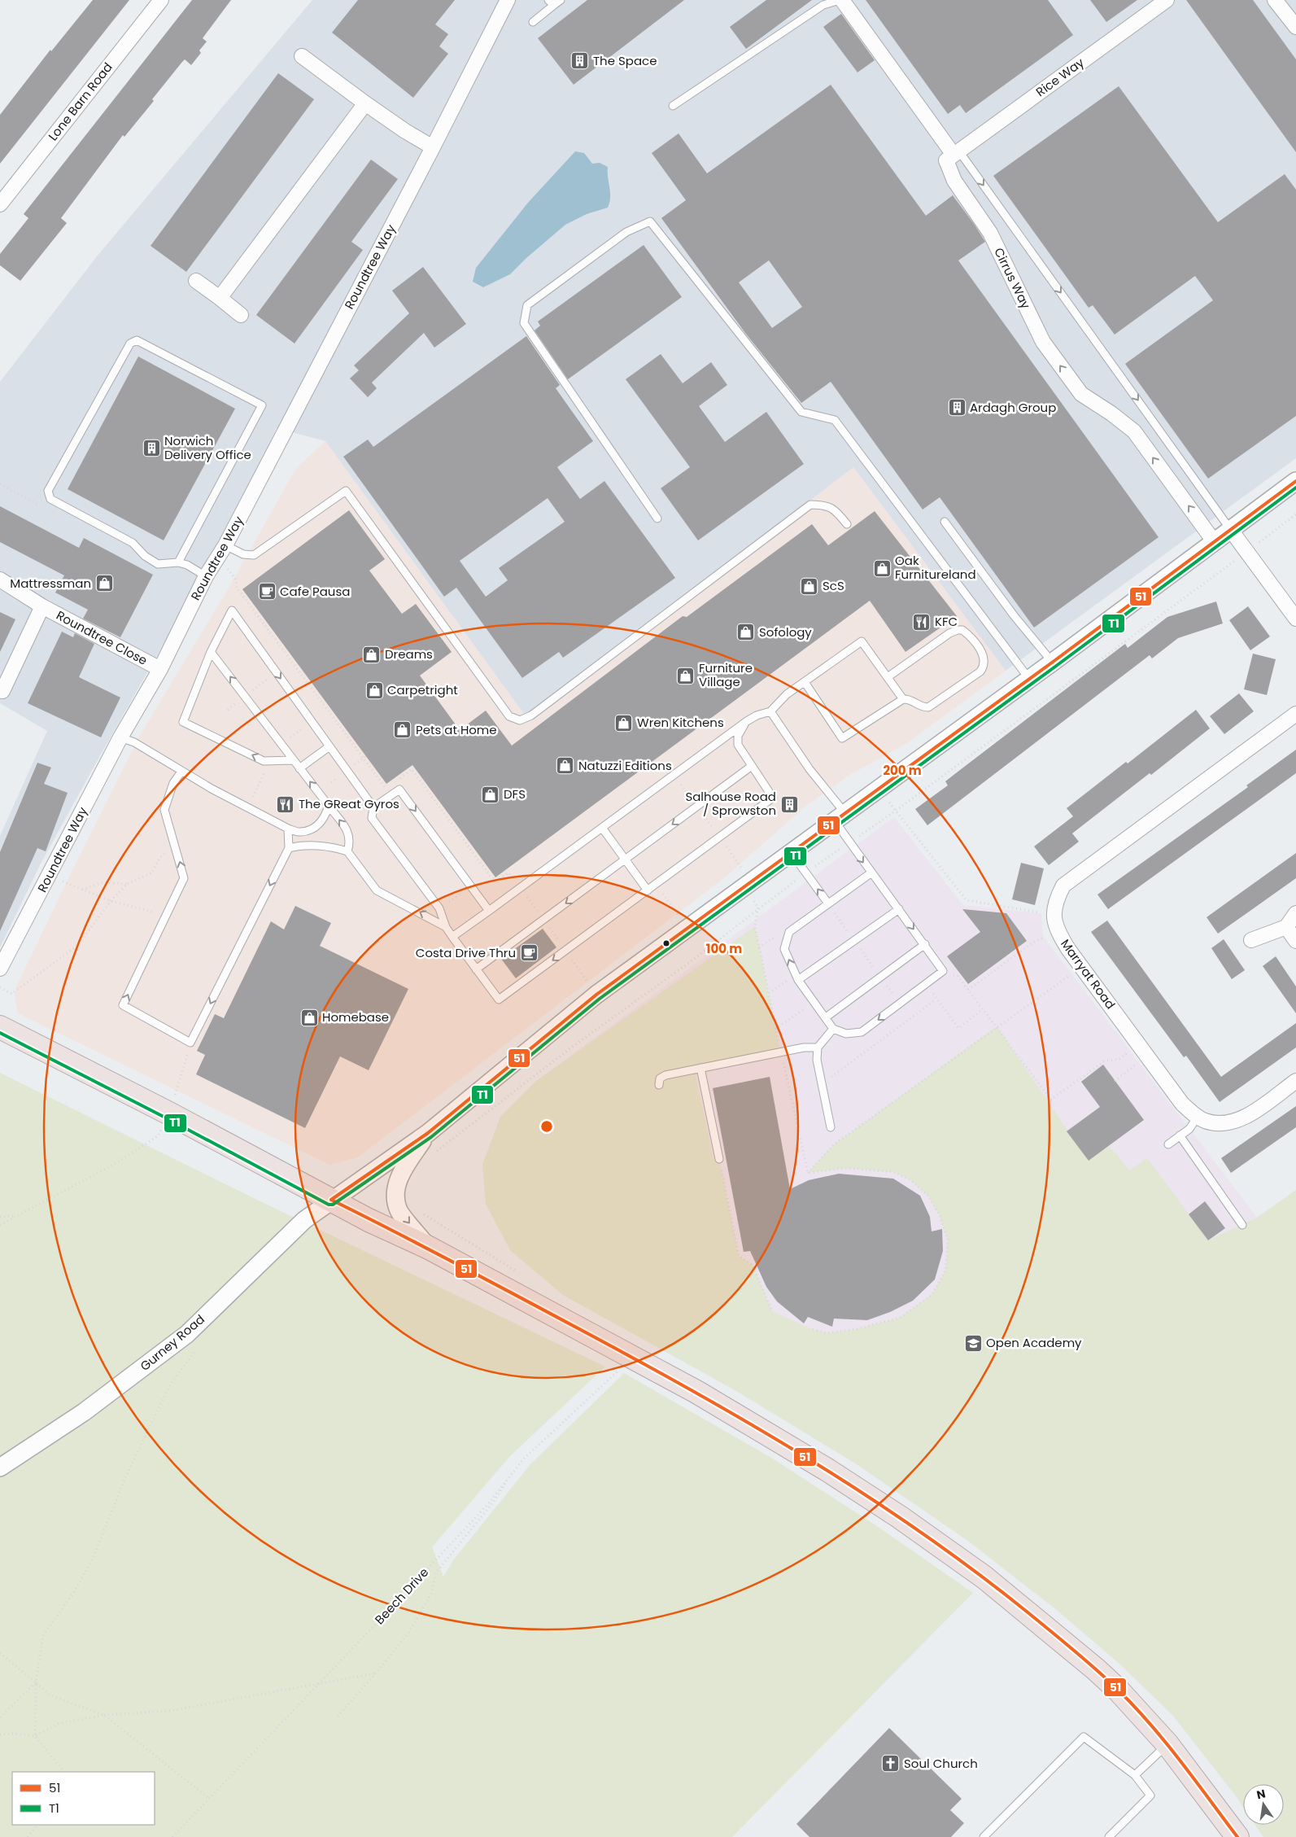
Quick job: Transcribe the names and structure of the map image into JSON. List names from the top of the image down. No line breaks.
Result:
{"streets":{"street":["Rice Way","Lone Barn Road","Roundtree Way","Cirrus Way","Roundtree Close","Marryat Road","Gurney Road"],"path":["Beech Drive"]},"crossings":[["Rice Way","Cirrus Way"],["Roundtree Way","Roundtree Close"]],"one_way":["Cirrus Way"],"places":{"building":["The Space","Ardagh Group","Norwich Delivery Office","Salhouse Road / Sprowston"],"shop":["Oak Furnitureland","Mattressman","ScS","Sofology","Dreams","Furniture Village","Carpetright","Wren Kitchens","Pets at Home","Natuzzi Editions","DFS","Homebase"],"cafe":["Cafe Pausa","Costa Drive Thru"],"restaurant":["KFC","The GReat Gyros"],"school or university":["Open Academy"],"church":["Soul Church"]},"lines":["transit line 51","transit line T1"],"legend":["51","T1"],"north":"top","rings":["200 m","100 m"]}
